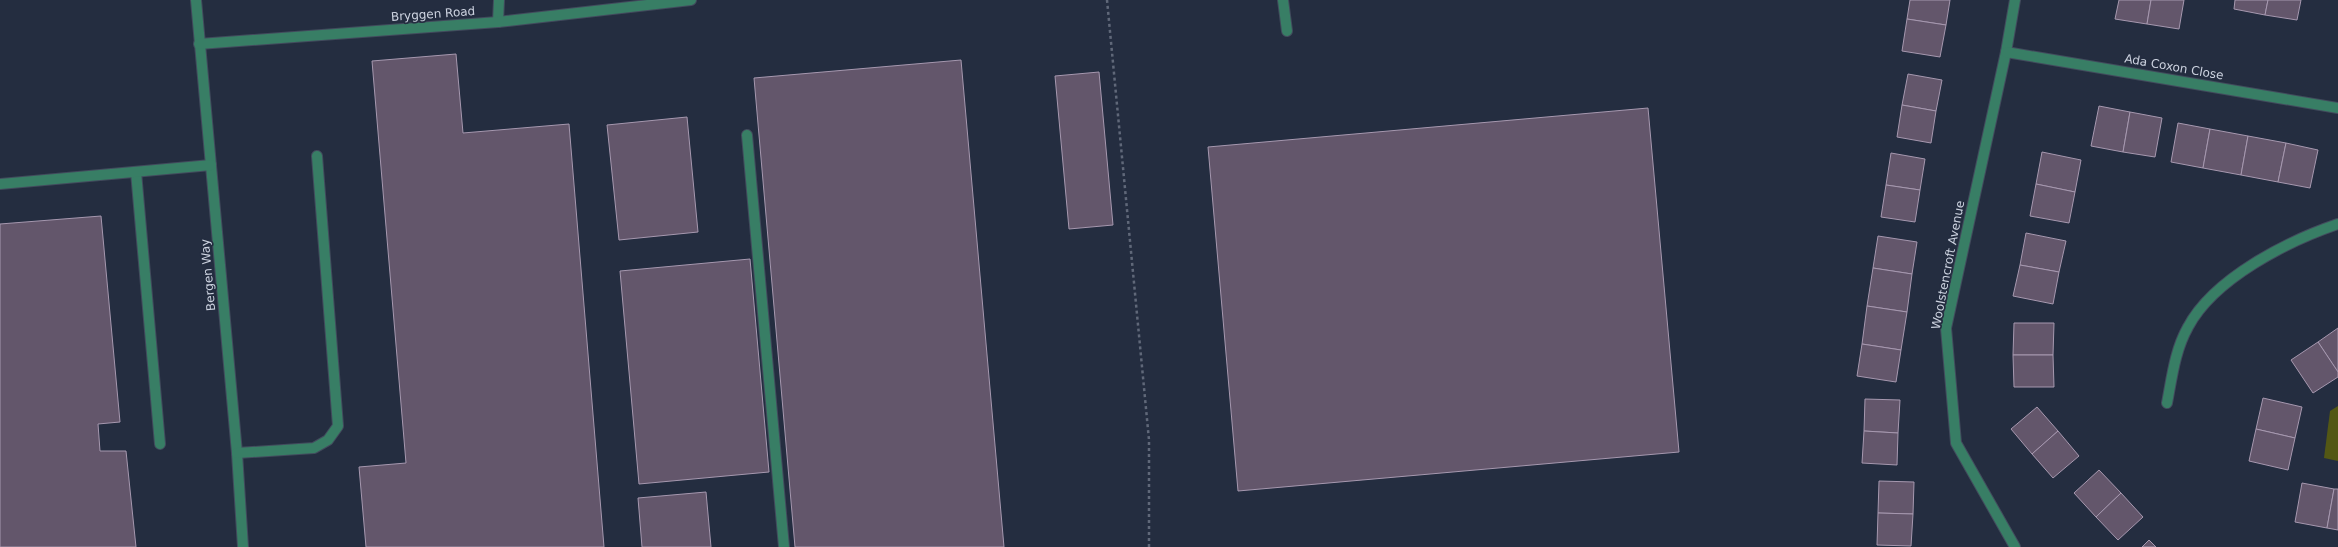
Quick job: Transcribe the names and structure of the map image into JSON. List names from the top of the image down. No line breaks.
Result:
{"streets":{"street":["Bryggen Road","Ada Coxon Close","Woolstencroft Avenue","Bergen Way"]},"crossings":[["Bryggen Road","Bergen Way"],["Ada Coxon Close","Woolstencroft Avenue"]]}
